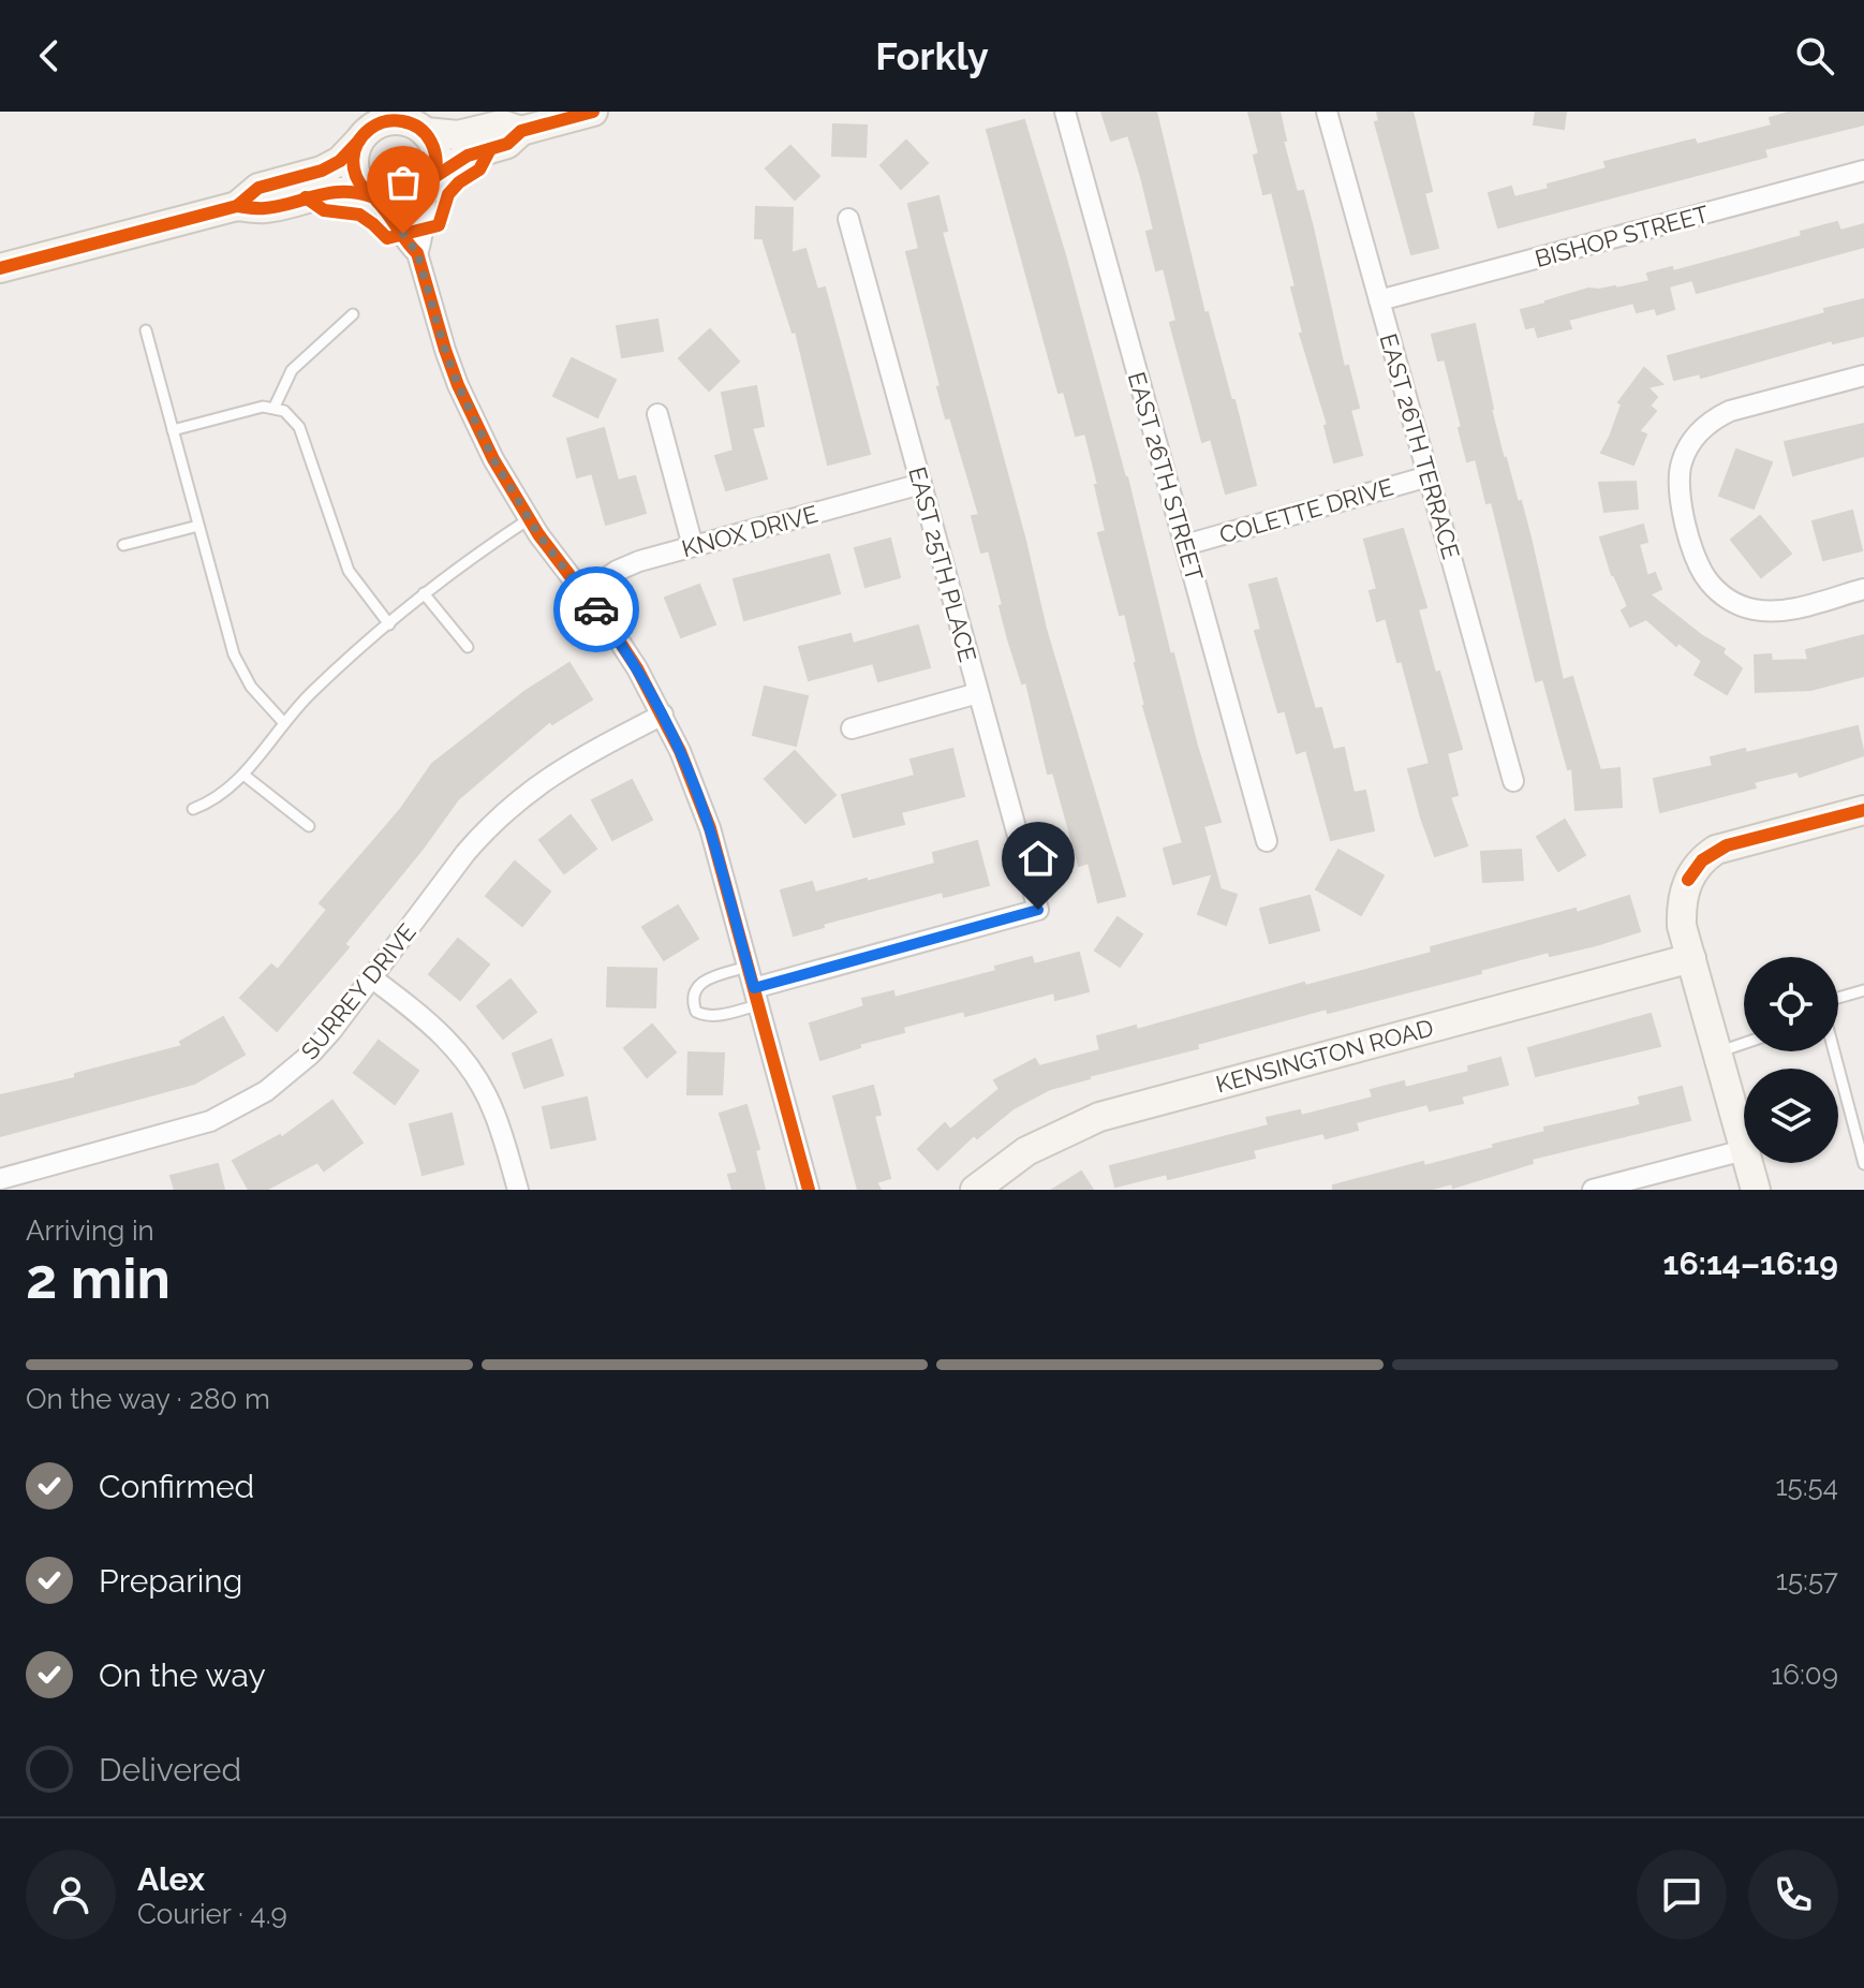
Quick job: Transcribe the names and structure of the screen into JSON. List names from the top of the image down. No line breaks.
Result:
{"streets":{"street":["BISHOP STREET","EAST 26TH TERRACE","EAST 26TH STREET","COLETTE DRIVE","KNOX DRIVE","EAST 25TH PLACE","SURREY DRIVE","KENSINGTON ROAD"]},"crossings":[["BISHOP STREET","EAST 26TH TERRACE"],["EAST 26TH TERRACE","COLETTE DRIVE"],["EAST 26TH STREET","COLETTE DRIVE"],["KNOX DRIVE","EAST 25TH PLACE"]],"page":{"header":"Forkly","heading":["2 min","Arriving in","16:14–16:19"],"panel":["Alex","Courier · 4.9"],"bar":"On the way · 280 m","list":[["Confirmed","15:54"],["Preparing","15:57"],["On the way","16:09"],"Delivered"]}}
